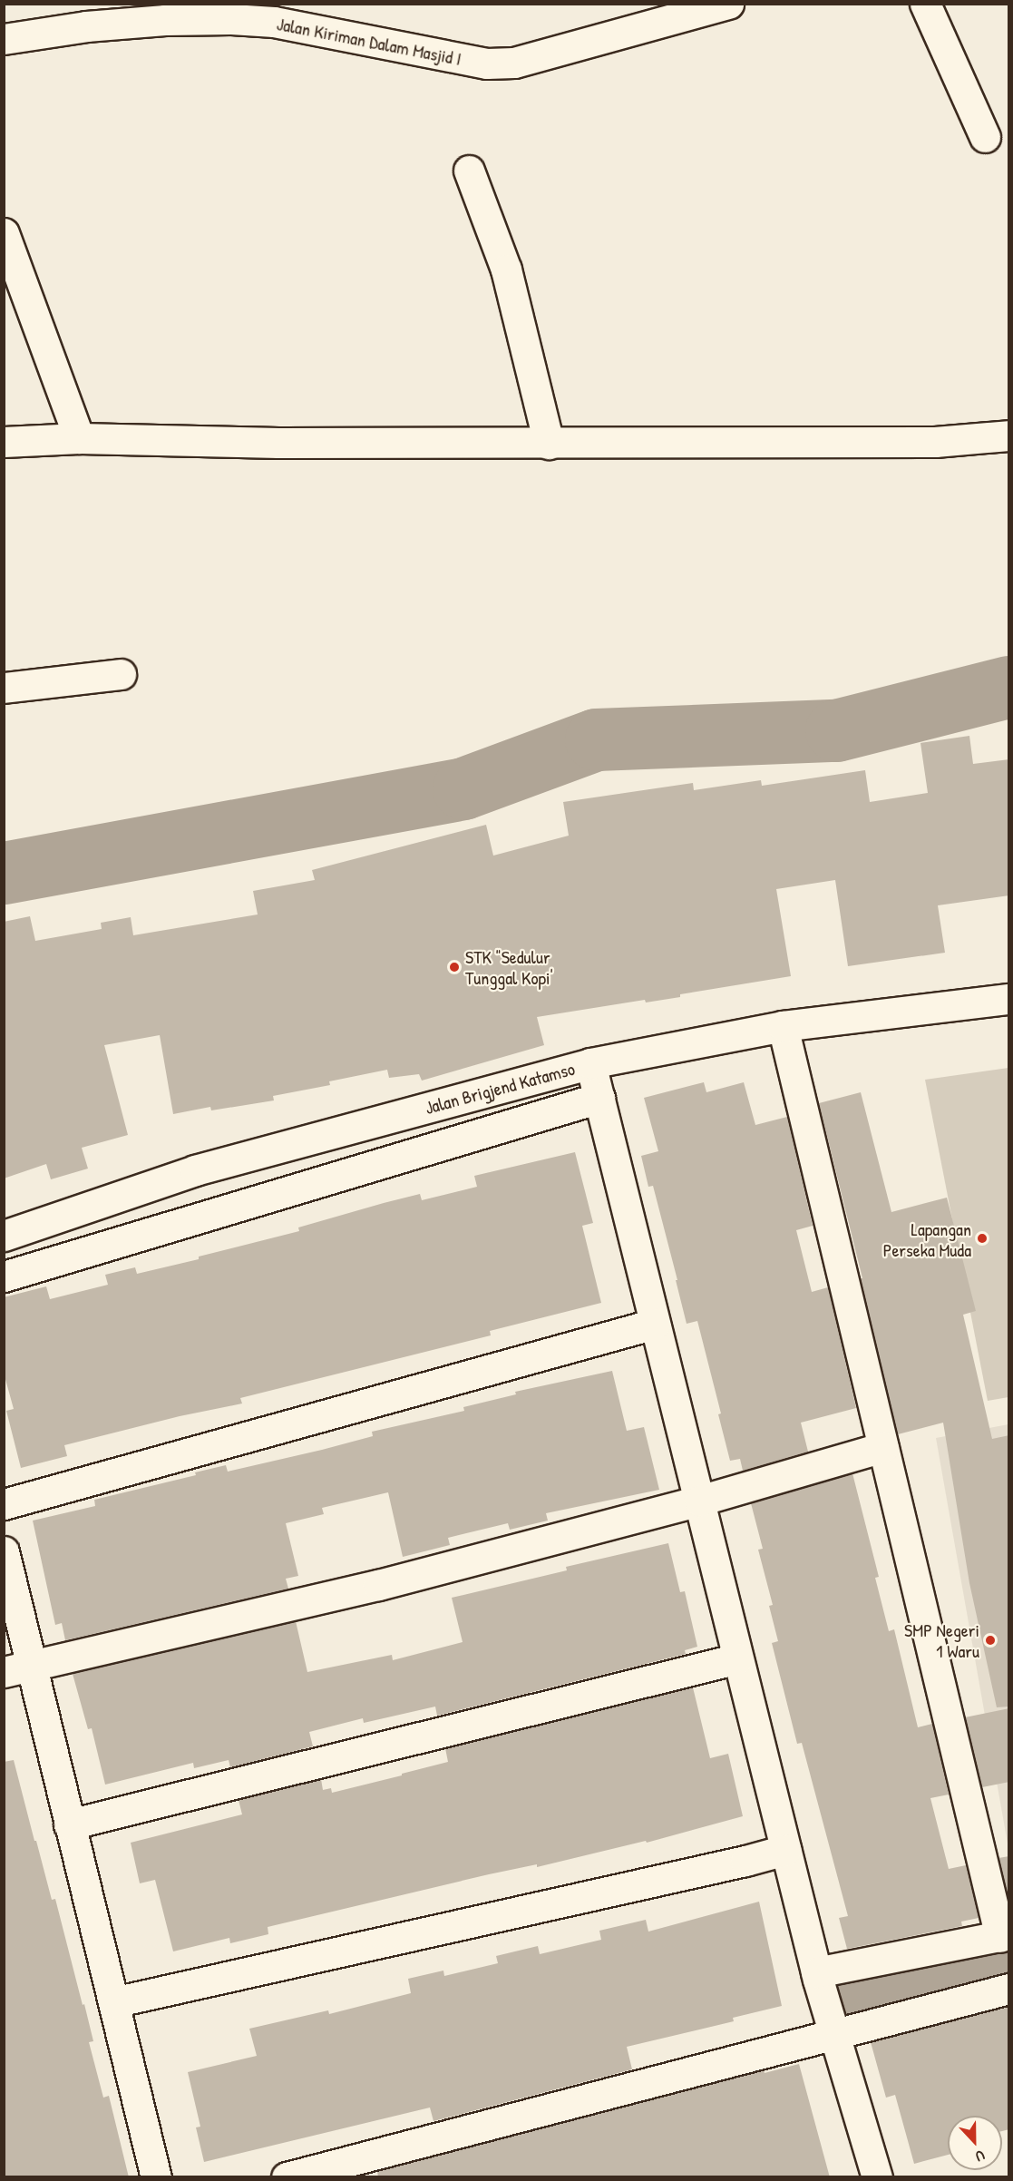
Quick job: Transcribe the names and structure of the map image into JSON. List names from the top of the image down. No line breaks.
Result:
{"streets":{"street":["Jalan Kiriman Dalam Masjid I","Jalan Brigjend Katamso"]},"places":["STK \"Sedulur Tunggal Kopi'","Lapangan Perseka Muda","SMP Negeri 1 Waru"],"north":"bottom"}
